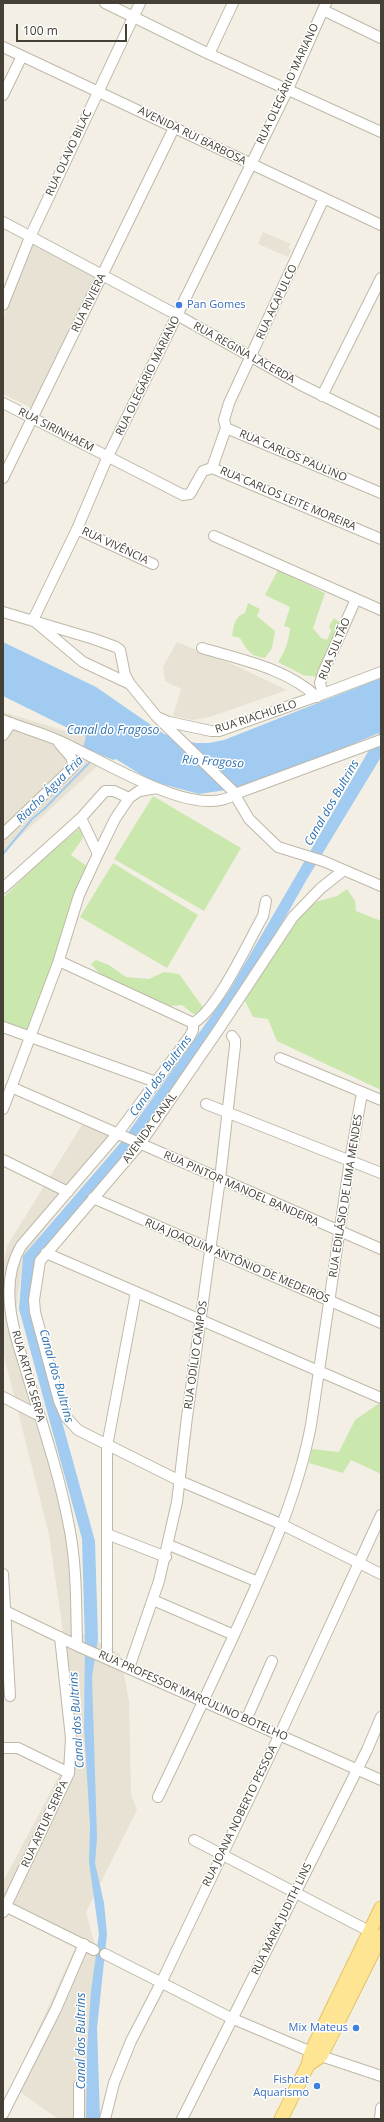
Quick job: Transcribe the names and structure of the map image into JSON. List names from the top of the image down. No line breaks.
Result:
{"streets":{"street":["RUA OLEGÁRIO MARIANO","AVENIDA RUI BARBOSA","RUA OLAVO BILAC","RUA ACAPULCO","RUA RIVIERA","RUA REGINA LACERDA","RUA SIRINHAEM","RUA CARLOS PAULINO","RUA CARLOS LEITE MOREIRA","RUA VIVÊNCIA","RUA SULTÃO","RUA RIACHUELO","AVENIDA CANAL","RUA PINTOR MANOEL BANDEIRA","RUA EDILÁSIO DE LIMA MENDES","RUA JOAQUIM ANTÔNIO DE MEDEIROS","RUA ODÍLIO CAMPOS","RUA ARTUR SERPA","RUA PROFESSOR MARCULINO BOTELHO","RUA JOANA NOBERTO PESSOA","RUA MARIA JUDITH LINS"]},"crossings":[["RUA OLEGÁRIO MARIANO","AVENIDA RUI BARBOSA"],["RUA OLEGÁRIO MARIANO","RUA REGINA LACERDA"],["RUA OLEGÁRIO MARIANO","RUA SIRINHAEM"],["RUA OLEGÁRIO MARIANO","RUA VIVÊNCIA"],["AVENIDA RUI BARBOSA","RUA OLAVO BILAC"],["AVENIDA RUI BARBOSA","RUA ACAPULCO"],["AVENIDA RUI BARBOSA","RUA RIVIERA"],["RUA OLAVO BILAC","RUA REGINA LACERDA"],["RUA ACAPULCO","RUA REGINA LACERDA"],["RUA ACAPULCO","RUA CARLOS PAULINO"],["RUA RIVIERA","RUA REGINA LACERDA"],["RUA RIVIERA","RUA SIRINHAEM"],["RUA SIRINHAEM","RUA CARLOS LEITE MOREIRA"],["RUA CARLOS PAULINO","RUA CARLOS LEITE MOREIRA"],["RUA SULTÃO","RUA RIACHUELO"],["AVENIDA CANAL","RUA PINTOR MANOEL BANDEIRA"],["AVENIDA CANAL","RUA JOAQUIM ANTÔNIO DE MEDEIROS"],["RUA PINTOR MANOEL BANDEIRA","RUA EDILÁSIO DE LIMA MENDES"],["RUA PINTOR MANOEL BANDEIRA","RUA ODÍLIO CAMPOS"],["RUA PINTOR MANOEL BANDEIRA","RUA ARTUR SERPA"],["RUA EDILÁSIO DE LIMA MENDES","RUA JOAQUIM ANTÔNIO DE MEDEIROS"],["RUA EDILÁSIO DE LIMA MENDES","RUA PROFESSOR MARCULINO BOTELHO"],["RUA JOAQUIM ANTÔNIO DE MEDEIROS","RUA ODÍLIO CAMPOS"],["RUA ODÍLIO CAMPOS","RUA PROFESSOR MARCULINO BOTELHO"],["RUA ARTUR SERPA","RUA PROFESSOR MARCULINO BOTELHO"],["RUA PROFESSOR MARCULINO BOTELHO","RUA JOANA NOBERTO PESSOA"],["RUA PROFESSOR MARCULINO BOTELHO","RUA MARIA JUDITH LINS"]],"water":["Canal do Fragoso","Rio Fragoso","Riacho Água Fria","Canal dos Bultrins"],"places":["Pan Gomes","Mix Mateus","Fishcat Aquarismo"],"scale_bar":"100 m"}
